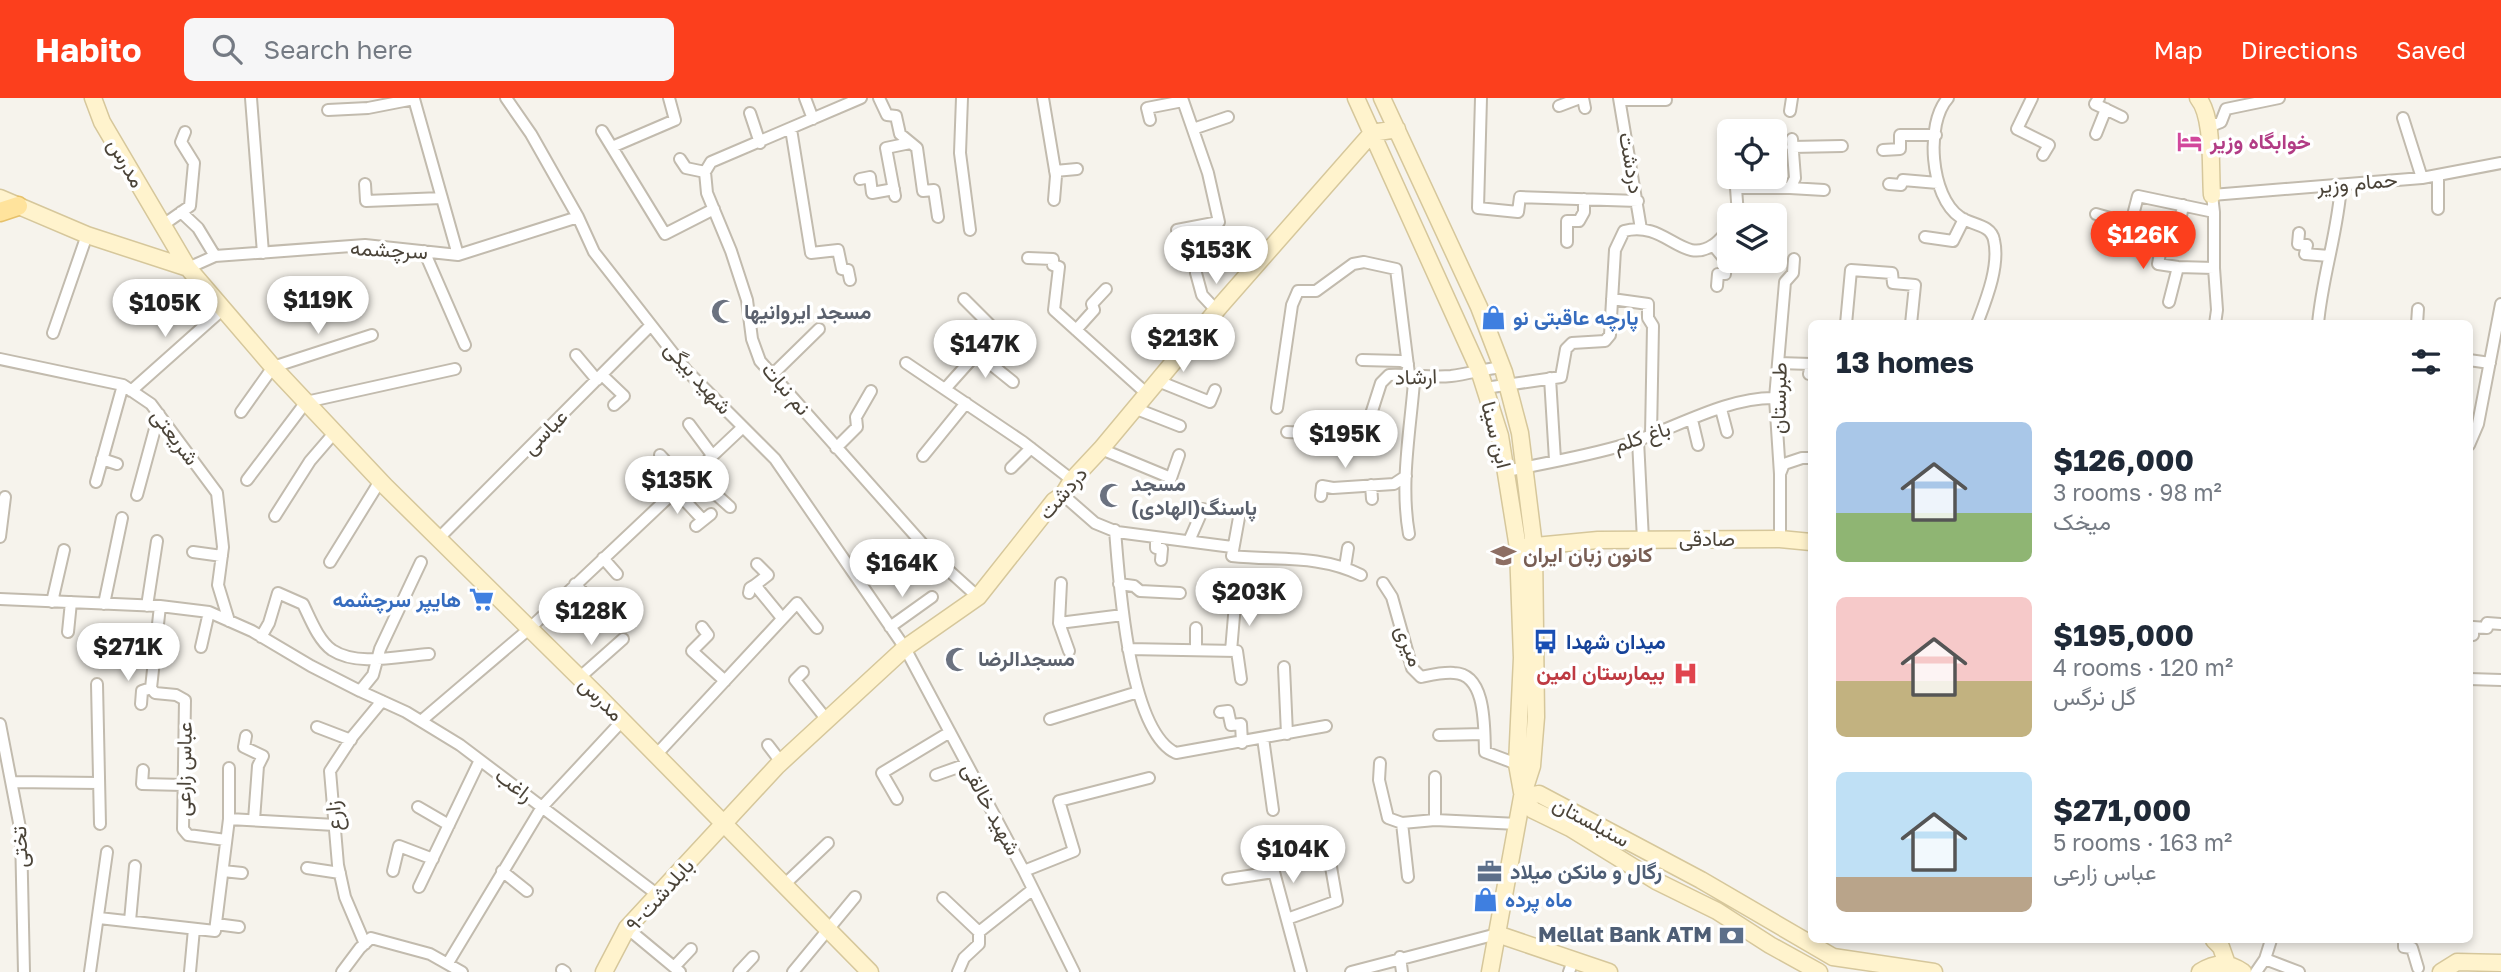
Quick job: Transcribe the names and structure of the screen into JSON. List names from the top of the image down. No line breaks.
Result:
{"streets":{"main road":["مدرس","دردشت","ابن سینا","صادقی","سنبلستان","۹-بابلدشت"],"street":["حمام وزیر","سرچشمه","ارشاد","شهید بیگی","نم نبات","طبرستان","عباسی","شریعتی","باغ کلم","میری","عباس زارعی","راغب","شهید خالقی","زارع","تختی"]},"crossings":[["مدرس","دردشت"],["مدرس","سرچشمه"],["مدرس","عباسی"],["مدرس","۹-بابلدشت"],["دردشت","شهید بیگی"],["دردشت","نم نبات"],["دردشت","ابن سینا"],["دردشت","شهید خالقی"],["دردشت","۹-بابلدشت"],["سرچشمه","شهید بیگی"],["ارشاد","ابن سینا"],["شهید بیگی","عباسی"],["شهید بیگی","شهید خالقی"],["طبرستان","باغ کلم"],["طبرستان","صادقی"],["ابن سینا","باغ کلم"],["ابن سینا","صادقی"],["ابن سینا","سنبلستان"],["شریعتی","راغب"],["راغب","زارع"],["راغب","۹-بابلدشت"]],"places":{"hotel":["خوابگاه وزیر"],"mosque":["مسجد ایروانیها","مسجد پاسنگ(الهادی)","مسجدالرضا"],"shop":["پارچه عاقبتی نو","ماه پرده"],"school or university":["کانون زبان ایران"],"supermarket":["هایپر سرچشمه"],"bus stop":["میدان شهدا"],"hospital":["بیمارستان امین"],"office":["رگال و مانکن میلاد"],"bank":["Mellat Bank ATM"]},"page":{"header":"Habito","search":"Search here","nav":["Map","Directions","Saved"],"price":["$126K","$153K","$119K","$105K","$213K","$147K","$195K","$135K","$164K","$203K","$128K","$271K","$104K"],"heading":"13 homes","list":[{"name":"$126,000","note":"3 rooms · 98 m² · میخک"},{"name":"$195,000","note":"4 rooms · 120 m² · گل نرگس"},{"name":"$271,000","note":"5 rooms · 163 m² · عباس زارعی"}]}}
